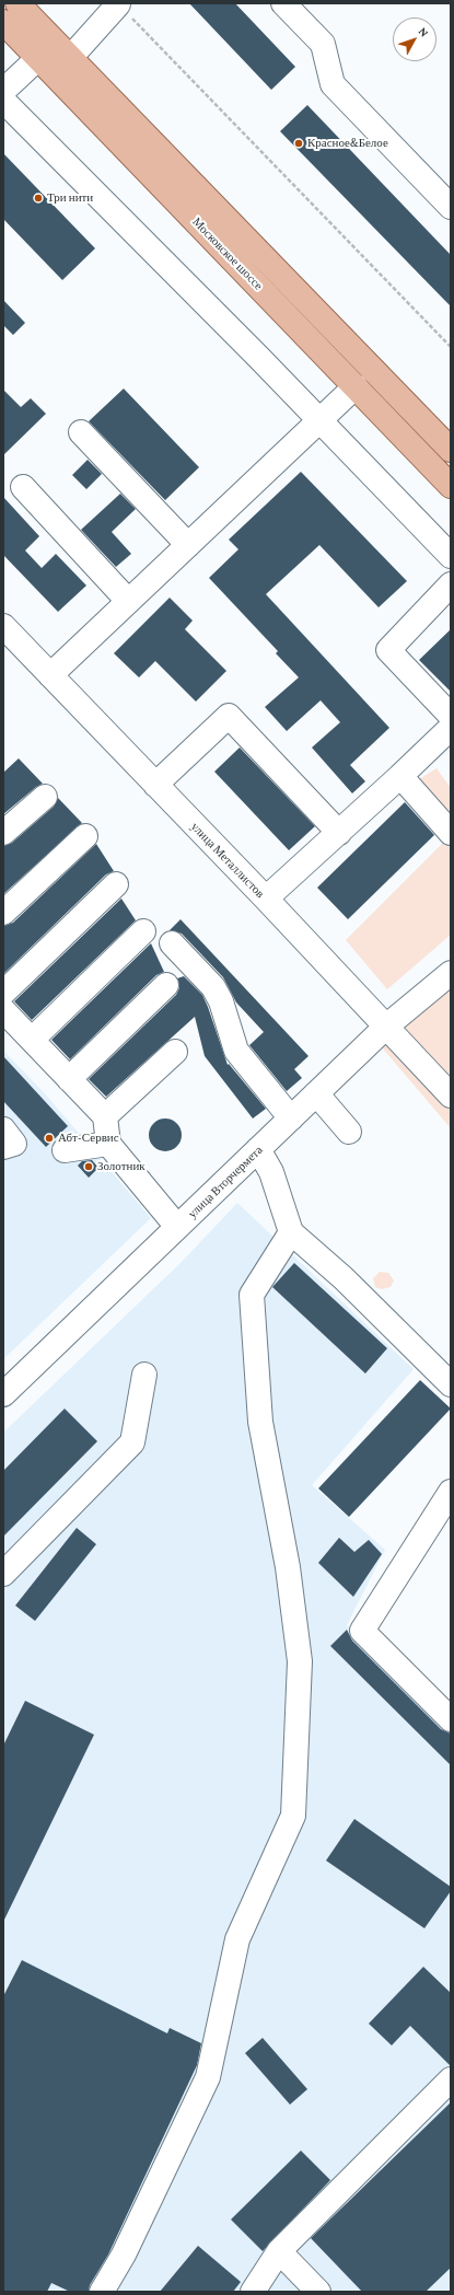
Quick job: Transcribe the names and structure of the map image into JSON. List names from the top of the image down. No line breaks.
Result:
{"streets":{"main road":["Московское шоссе"],"street":["улица Металлистов","улица Вторчермета"]},"crossings":[["улица Металлистов","улица Вторчермета"]],"places":["Красное&Белое","Три нити","Абт-Сервис","Золотник"],"north":"top right"}
